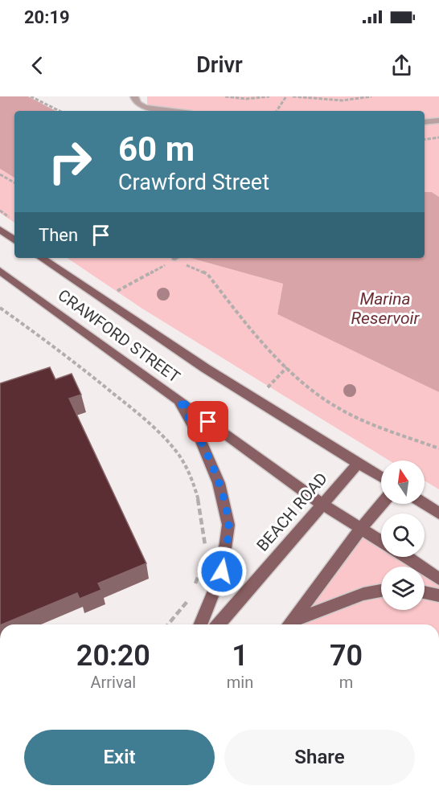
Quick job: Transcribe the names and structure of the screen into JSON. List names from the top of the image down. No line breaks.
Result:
{"streets":{"main road":["CRAWFORD STREET","BEACH ROAD"]},"crossings":[["CRAWFORD STREET","BEACH ROAD"]],"water":["Marina Reservoir"],"north":"top","page":{"status":"20:19","header":"Drivr","turn":["60 m","Crawford Street"],"then":"Then","eta":["20:20","Arrival","1","min","70","m"],"buttons":["Exit","Share"]}}
